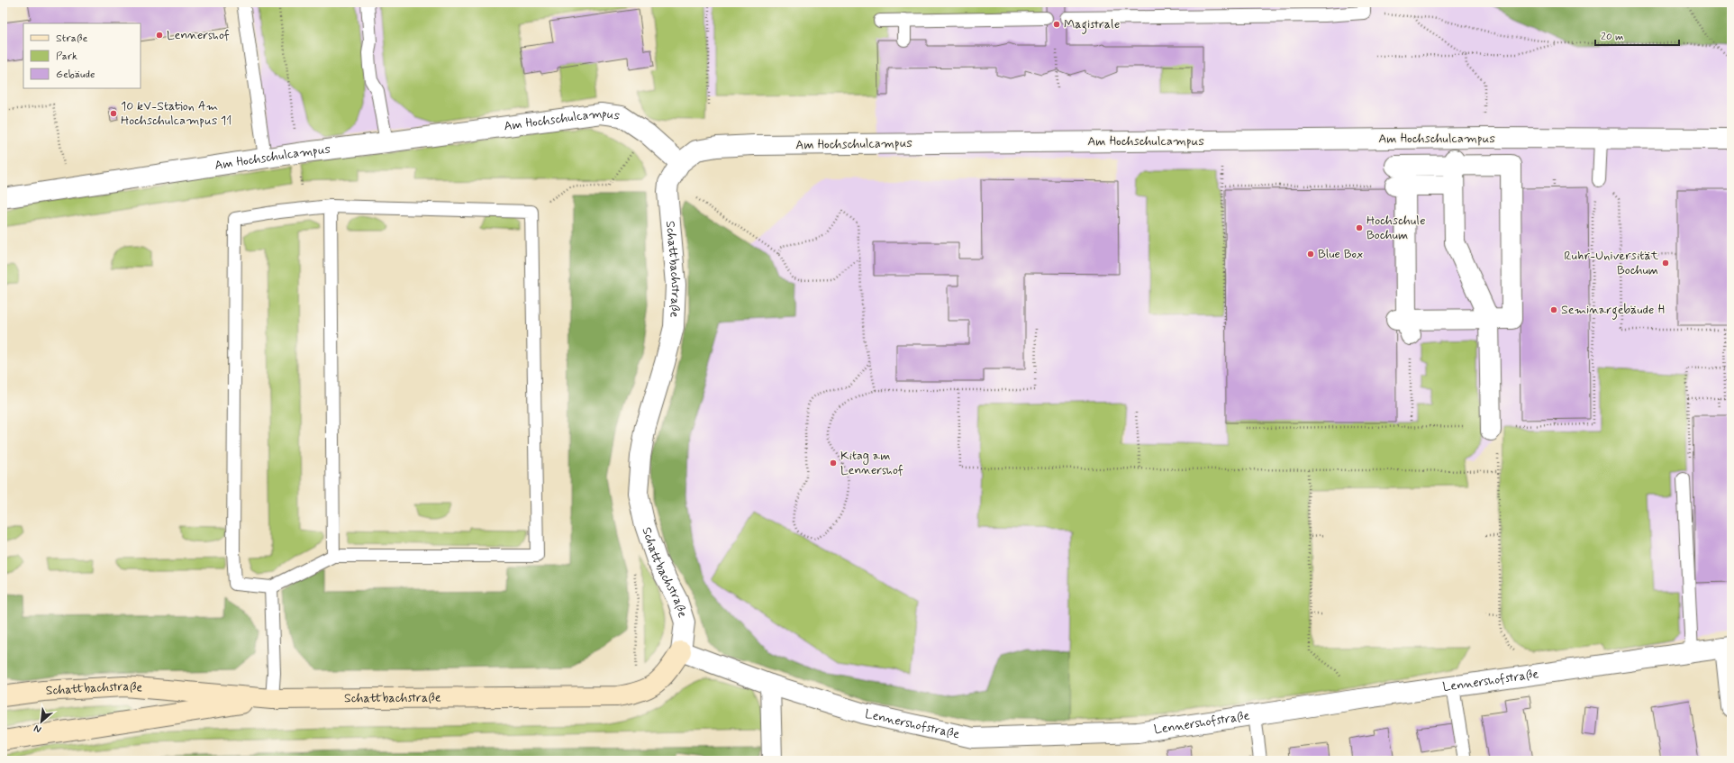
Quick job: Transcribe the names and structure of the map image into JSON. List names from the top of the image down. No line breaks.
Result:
{"streets":{"street":["Am Hochschulcampus","Schattbachstraße","Lennershofstraße"]},"crossings":[["Am Hochschulcampus","Schattbachstraße"],["Schattbachstraße","Lennershofstraße"]],"places":["Magistrale","Lennershof","10 kV-Station Am Hochschulcampus 11","Hochschule Bochum","Blue Box","Ruhr-Universität Bochum","Seminargebäude H","Kitag am Lennershof"],"legend":["Straße","Park","Gebäude"],"scale_bar":"20 m","north":"bottom left"}
